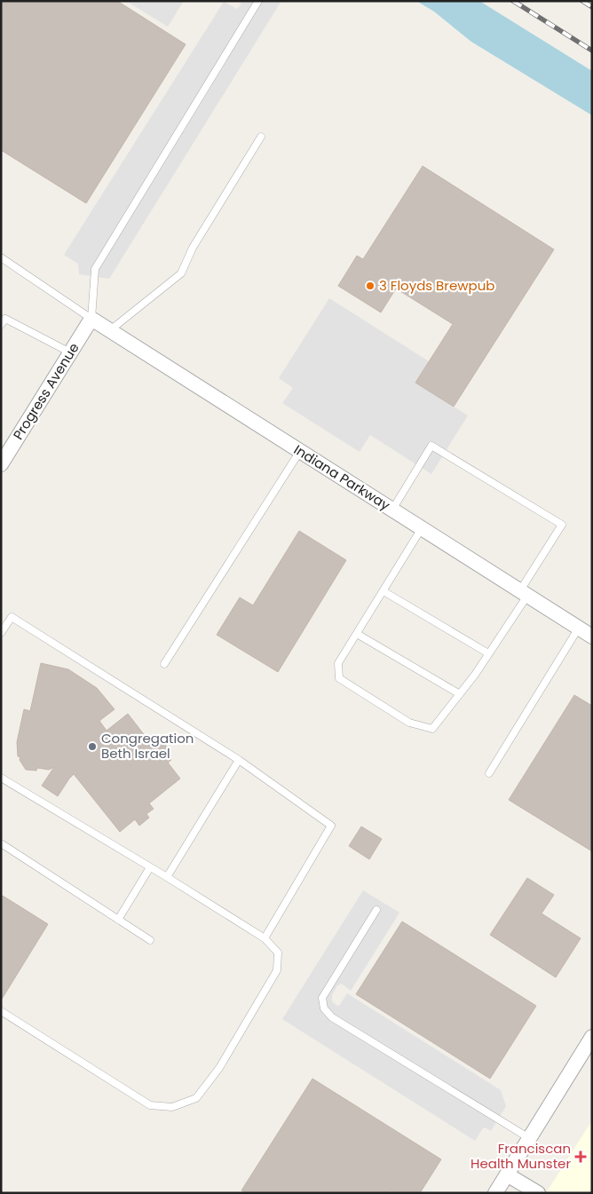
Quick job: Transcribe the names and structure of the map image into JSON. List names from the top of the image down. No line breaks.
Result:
{"streets":{"street":["Progress Avenue","Indiana Parkway"]},"crossings":[["Progress Avenue","Indiana Parkway"]],"places":{"other":["3 Floyds Brewpub","Congregation Beth Israel"],"health":["Franciscan Health Munster"]}}
